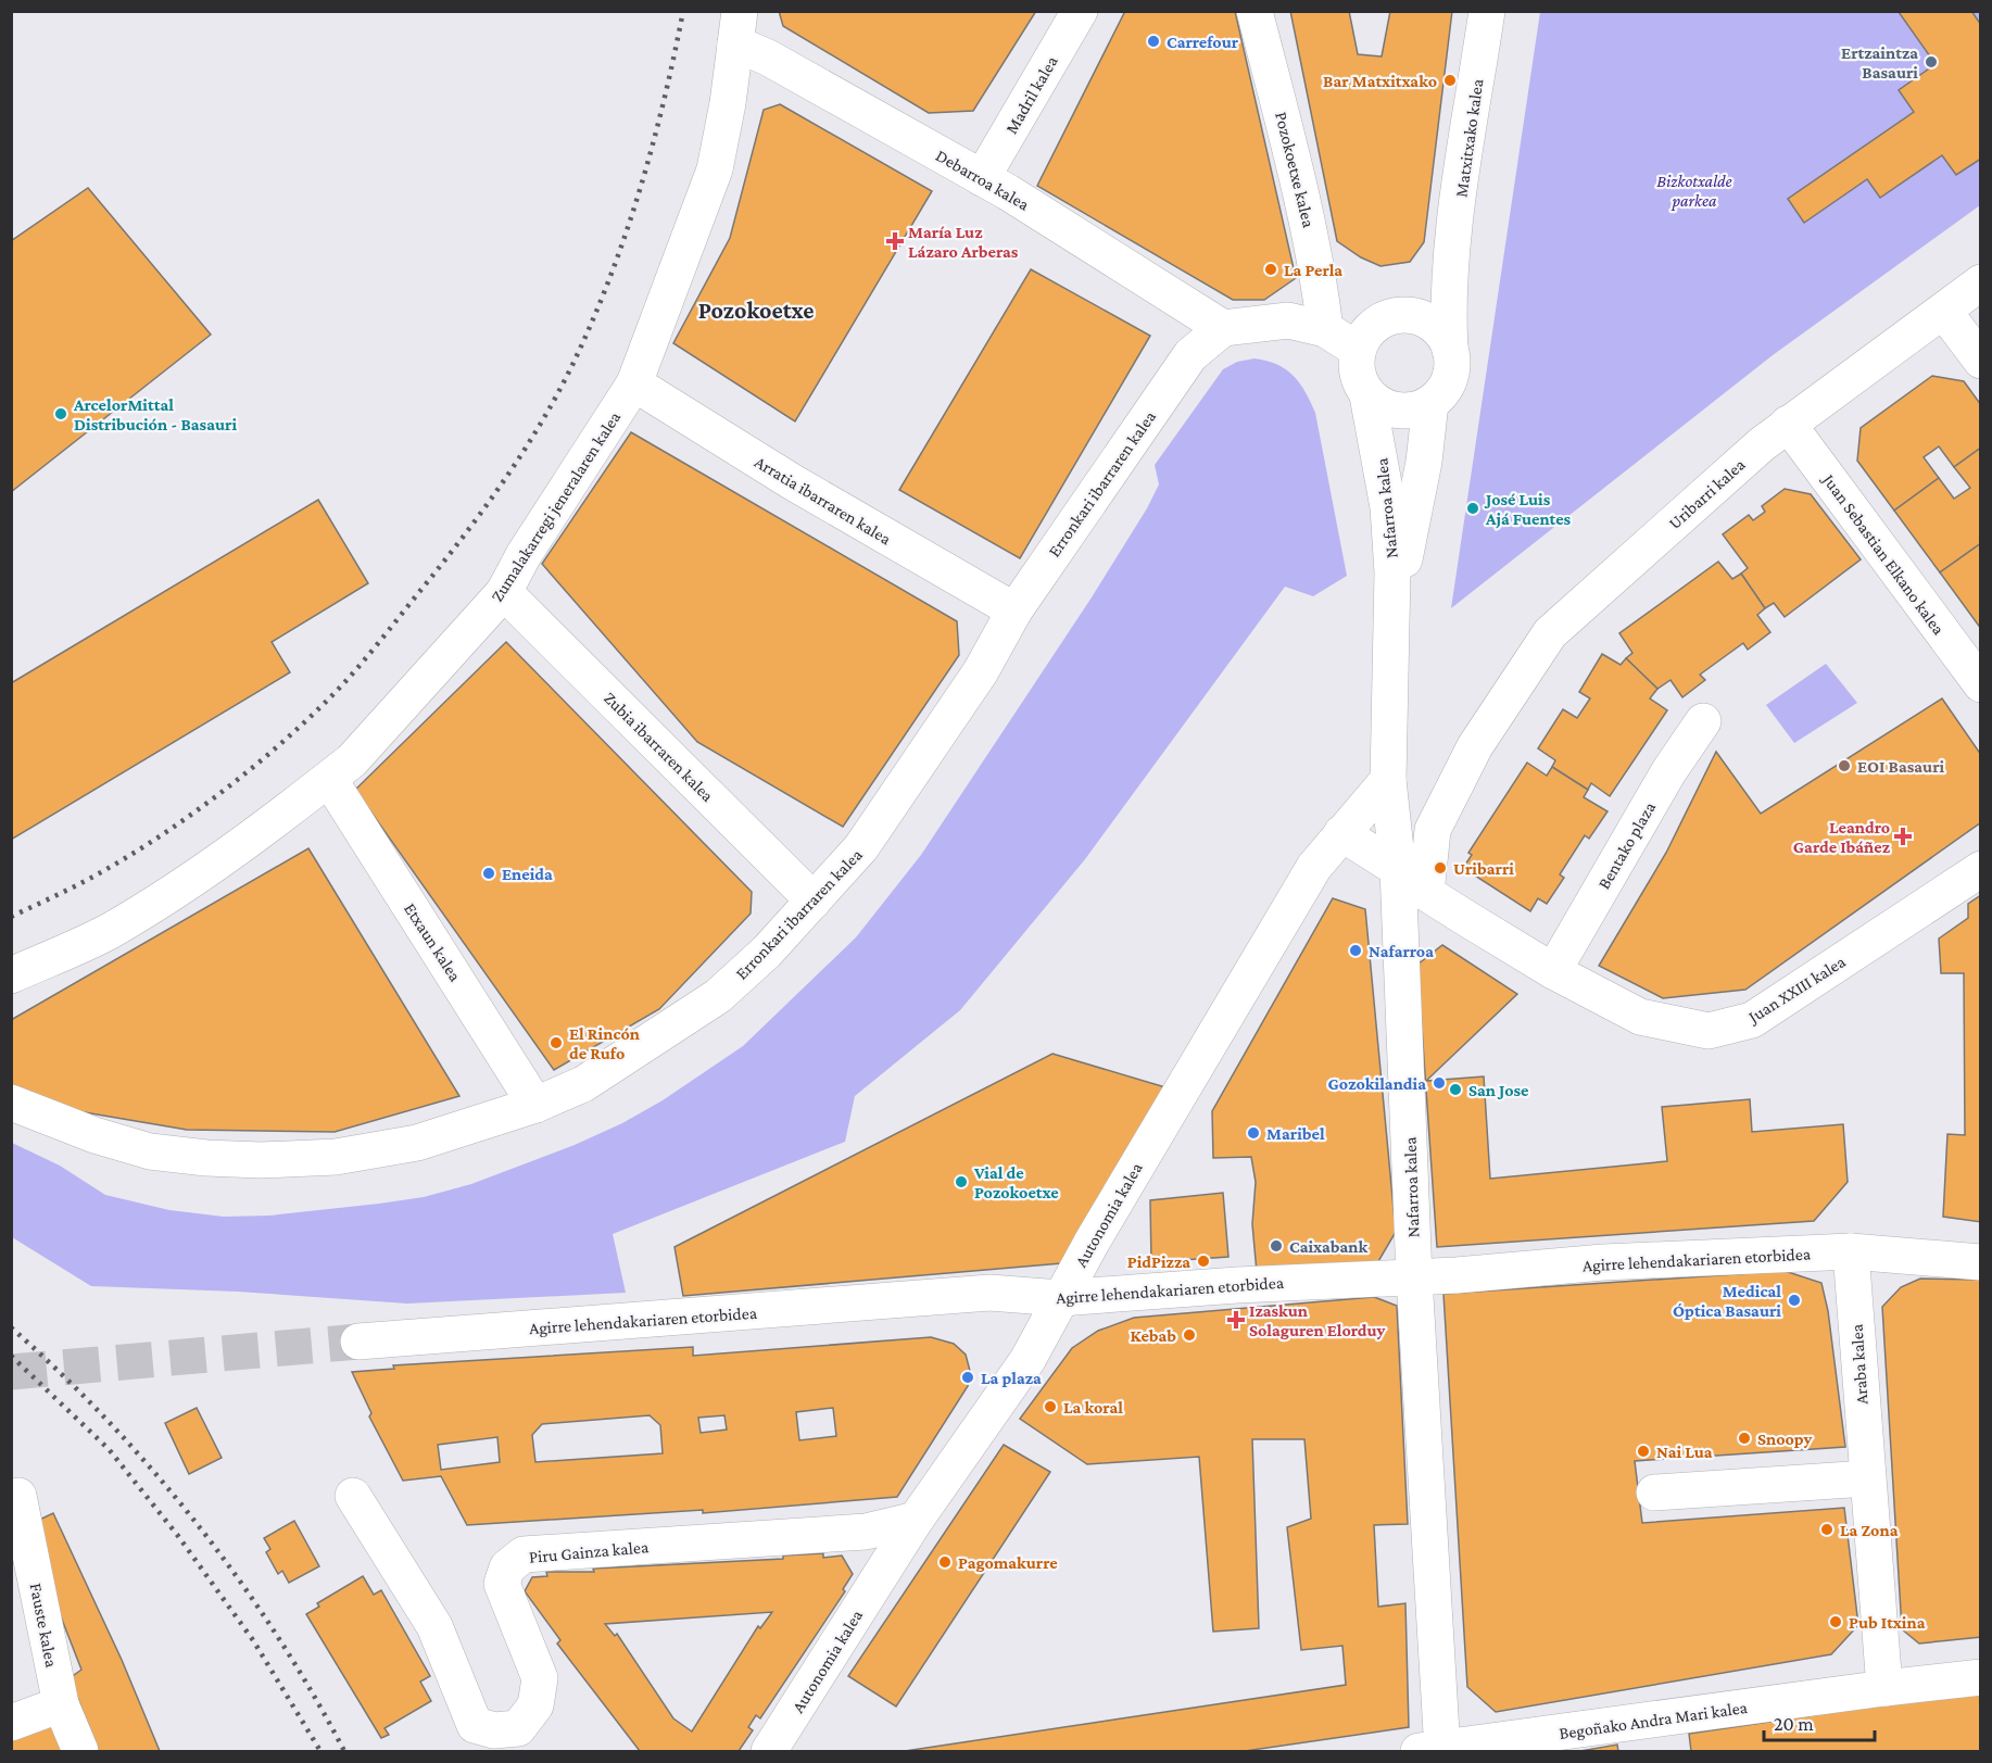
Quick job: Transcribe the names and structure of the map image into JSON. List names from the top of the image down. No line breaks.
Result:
{"streets":{"street":["Madril kalea","Matxitxako kalea","Pozokoetxe kalea","Debarroa kalea","Erronkari ibarraren kalea","Uribarri kalea","Arratia ibarraren kalea","Zumalakarregi jeneralaren kalea","Nafarroa kalea","Juan Sebastian Elkano kalea","Zubia ibarraren kalea","Bentako plaza","Etxaun kalea","Juan XXIII kalea","Autonomia kalea","Agirre lehendakariaren etorbidea","Araba kalea","Piru Gainza kalea","Fauste kalea","Begoñako Andra Mari kalea"]},"crossings":[["Madril kalea","Debarroa kalea"],["Matxitxako kalea","Nafarroa kalea"],["Debarroa kalea","Erronkari ibarraren kalea"],["Debarroa kalea","Zumalakarregi jeneralaren kalea"],["Erronkari ibarraren kalea","Arratia ibarraren kalea"],["Erronkari ibarraren kalea","Zubia ibarraren kalea"],["Erronkari ibarraren kalea","Etxaun kalea"],["Uribarri kalea","Juan Sebastian Elkano kalea"],["Arratia ibarraren kalea","Zumalakarregi jeneralaren kalea"],["Zumalakarregi jeneralaren kalea","Zubia ibarraren kalea"],["Zumalakarregi jeneralaren kalea","Etxaun kalea"],["Nafarroa kalea","Juan XXIII kalea"],["Nafarroa kalea","Autonomia kalea"],["Nafarroa kalea","Agirre lehendakariaren etorbidea"],["Nafarroa kalea","Begoñako Andra Mari kalea"],["Bentako plaza","Juan XXIII kalea"],["Juan XXIII kalea","Autonomia kalea"],["Autonomia kalea","Agirre lehendakariaren etorbidea"],["Autonomia kalea","Piru Gainza kalea"],["Agirre lehendakariaren etorbidea","Araba kalea"],["Araba kalea","Begoñako Andra Mari kalea"]],"districts":["Pozokoetxe"],"parks":["Bizkotxalde parkea"],"places":{"other":["Carrefour","Ertzaintza Basauri","Bar Matxitxako","La Perla","ArcelorMittal Distribución - Basauri","José Luis Ajá Fuentes","EOI Basauri","Uribarri","Eneida","Nafarroa","El Rincón de Rufo","Gozokilandia","San Jose","Maribel","Vial de Pozokoetxe","Caixabank","PidPizza","Medical Óptica Basauri","Kebab","La plaza","La koral","Snoopy","Nai Lua","La Zona","Pagomakurre","Pub Itxina"],"health":["María Luz Lázaro Arberas","Leandro Garde Ibáñez","Izaskun Solaguren Elorduy"]},"scale_bar":"20 m"}
